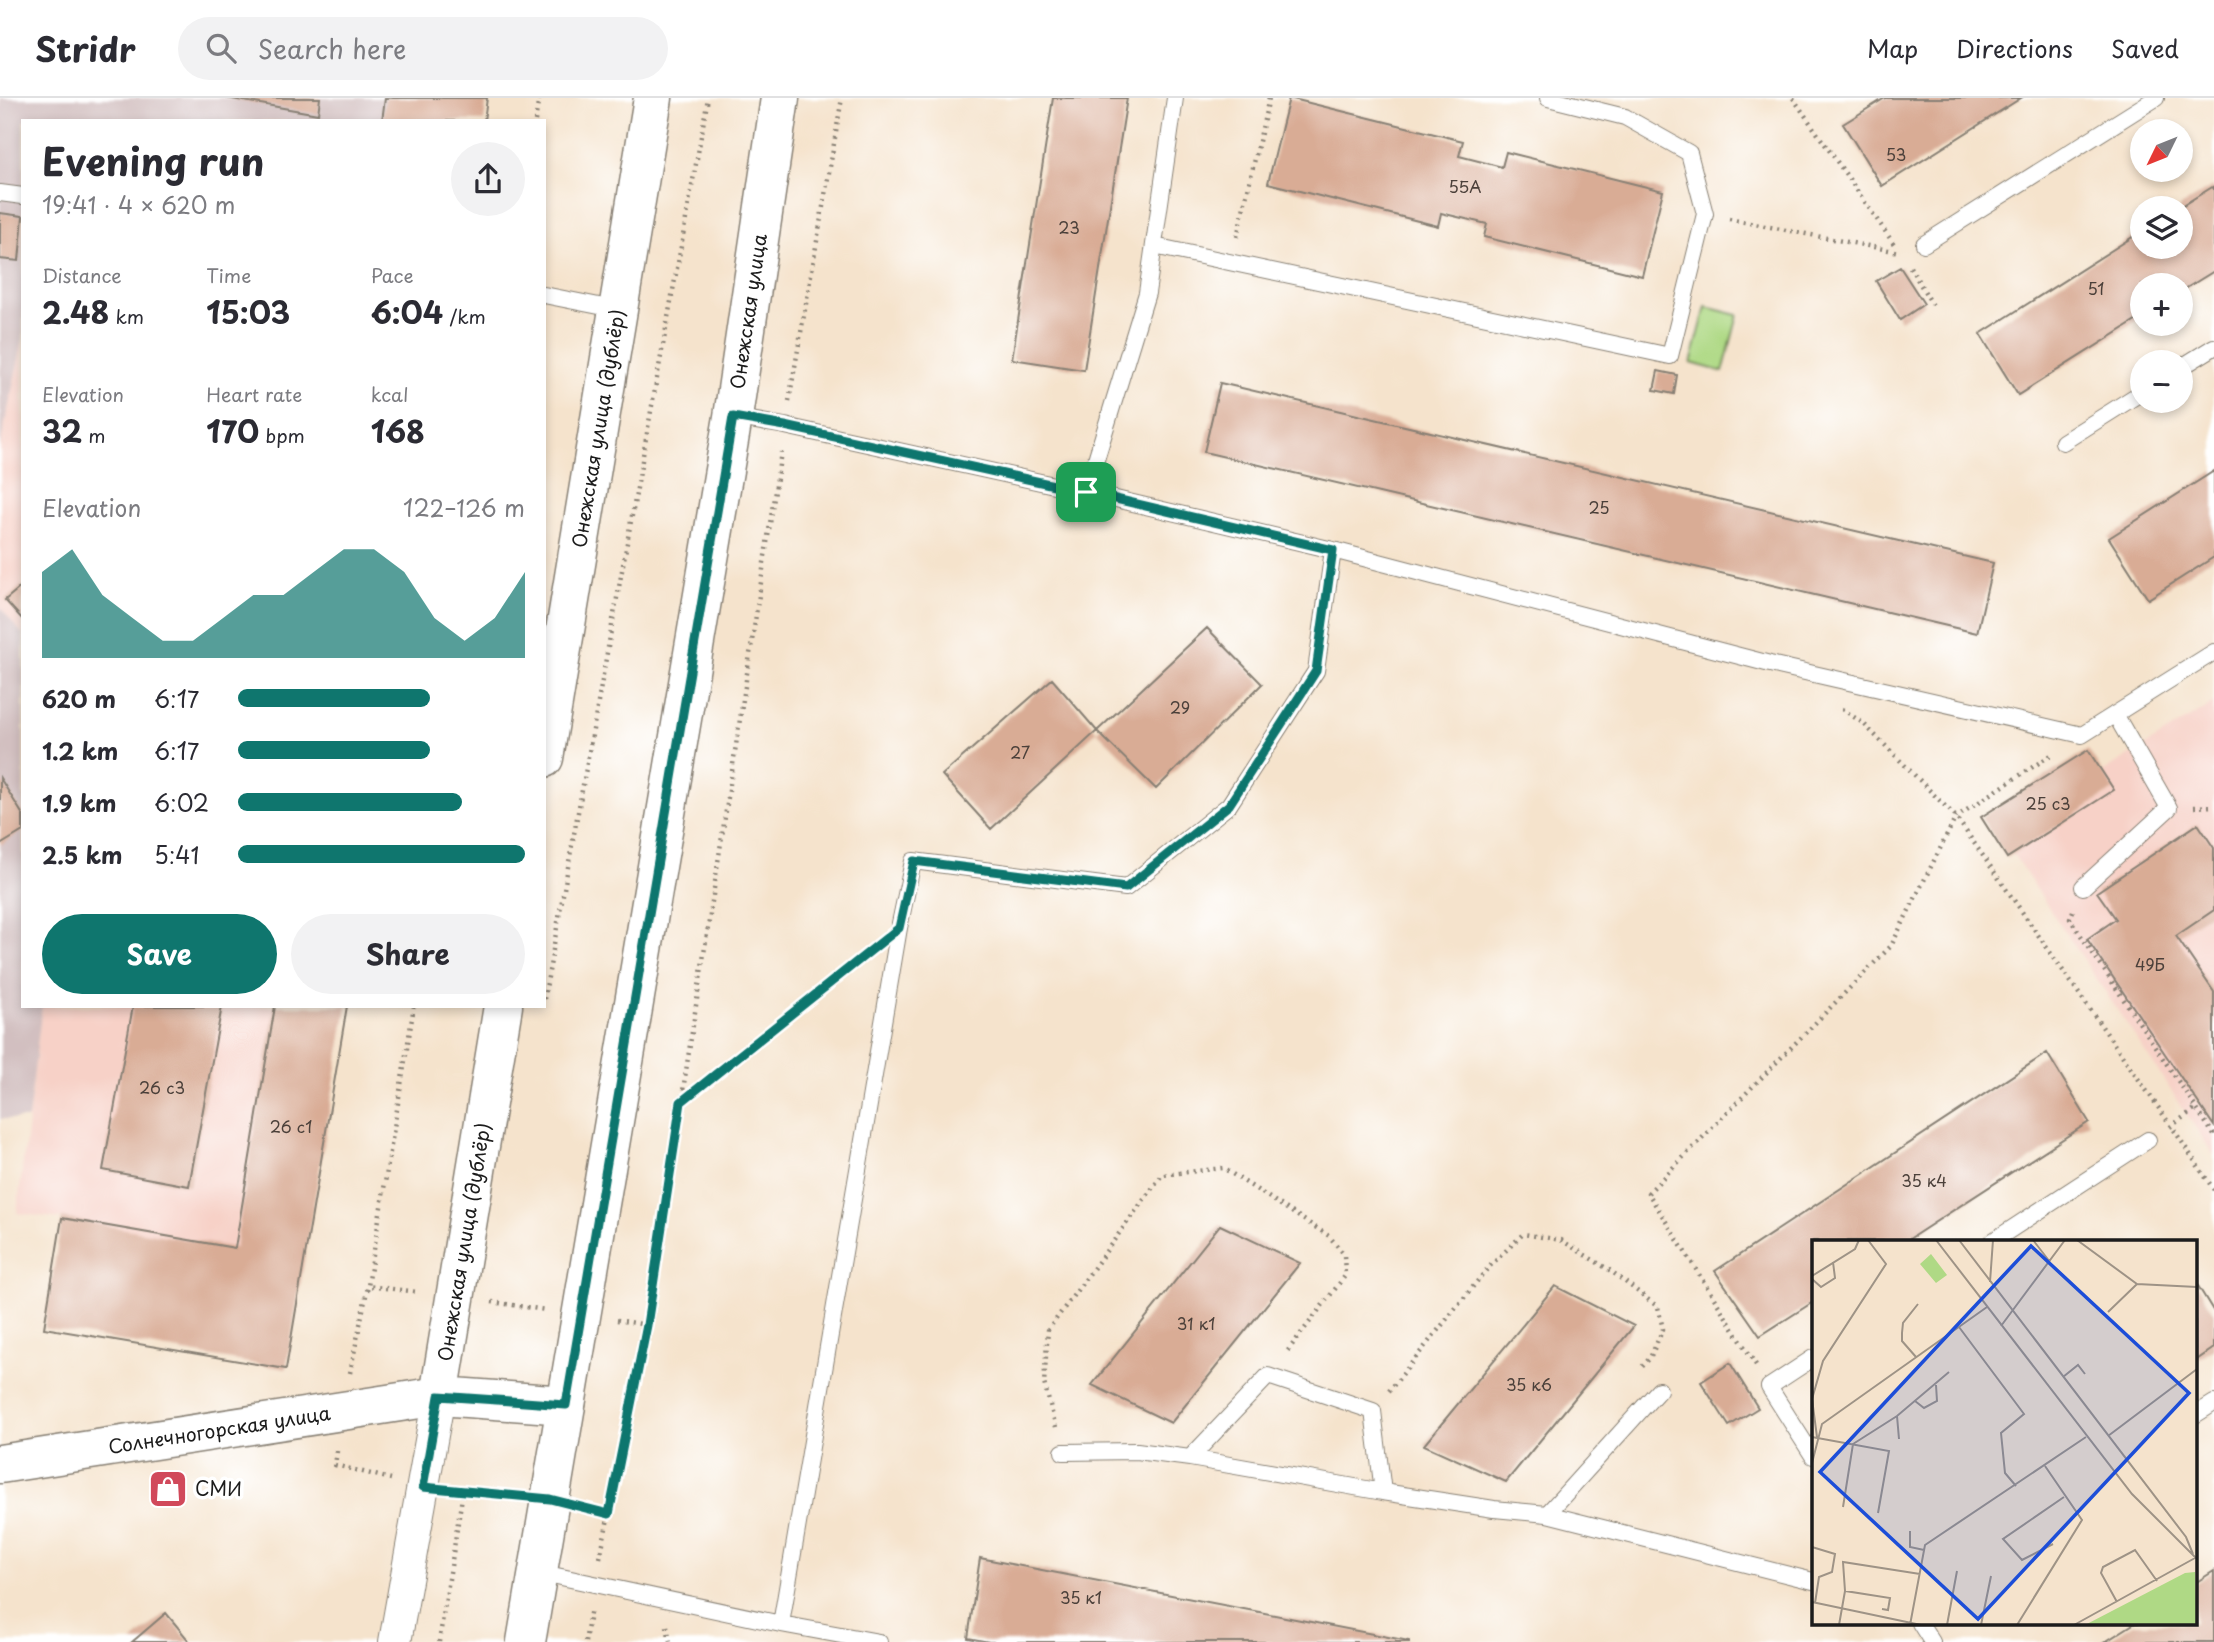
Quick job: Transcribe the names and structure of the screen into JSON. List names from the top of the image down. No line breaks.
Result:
{"streets":{"street":["Онежская улица","Онежская улица (дублёр)","Солнечногорская улица"]},"crossings":[["Онежская улица","Солнечногорская улица"],["Онежская улица (дублёр)","Солнечногорская улица"]],"places":{"shop":["СМИ"]},"house_numbers":["53","55А","23","51","25","29","27","25 с3","49Б","26 с3","26 с1","35 к4","31 к1","35 к6","35 к1"],"north":"bottom left","page":{"header":"Stridr","search":"Search here","nav":["Map","Directions","Saved"],"map_buttons":["+","−"],"heading":["Evening run","19:41 · 4 × 620 m"],"stats":[["Distance","2.48 km"],["Time","15:03"],["Pace","6:04 /km"],["Elevation","32 m"],["Heart rate","170 bpm"],["kcal","168"]],"chart":["Elevation","122–126 m"],"list":[{"name":"620 m","note":"6:17"},{"name":"1.2 km","note":"6:17"},{"name":"1.9 km","note":"6:02"},{"name":"2.5 km","note":"5:41"}],"buttons":["Save","Share"]}}
